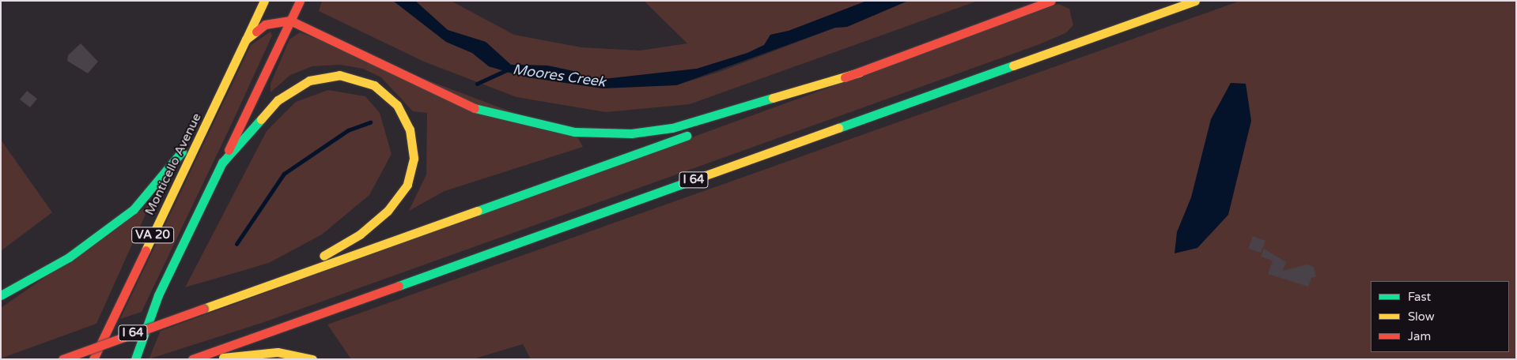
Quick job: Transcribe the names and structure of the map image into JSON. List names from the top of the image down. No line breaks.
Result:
{"streets":{"main road":["Monticello Avenue","I 64","VA 20"]},"water":["Moores Creek"],"legend":["Fast","Slow","Jam"]}
